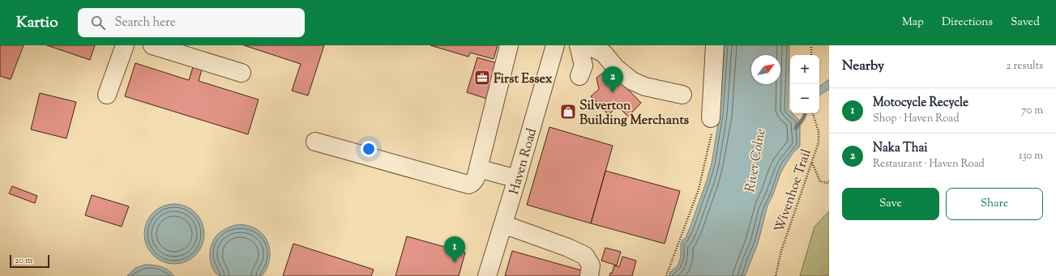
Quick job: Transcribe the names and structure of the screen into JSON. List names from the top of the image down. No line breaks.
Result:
{"streets":{"street":["Haven Road"],"path":["Wivenhoe Trail"]},"water":["River Colne"],"places":{"office":["First Essex"],"shop":["Silverton Building Merchants"]},"scale_bar":"20 m","north":"top right","page":{"header":"Kartio","search":"Search here","nav":["Map","Directions","Saved"],"heading":["Nearby","2 results"],"map_buttons":["+","−"],"pins":["2","1"],"list":[{"mark":"1","name":"Motocycle Recycle","note":"Shop · Haven Road","value":"70 m"},{"mark":"2","name":"Naka Thai","note":"Restaurant · Haven Road","value":"130 m"}],"buttons":["Save","Share"],"scale":"20 m"}}
